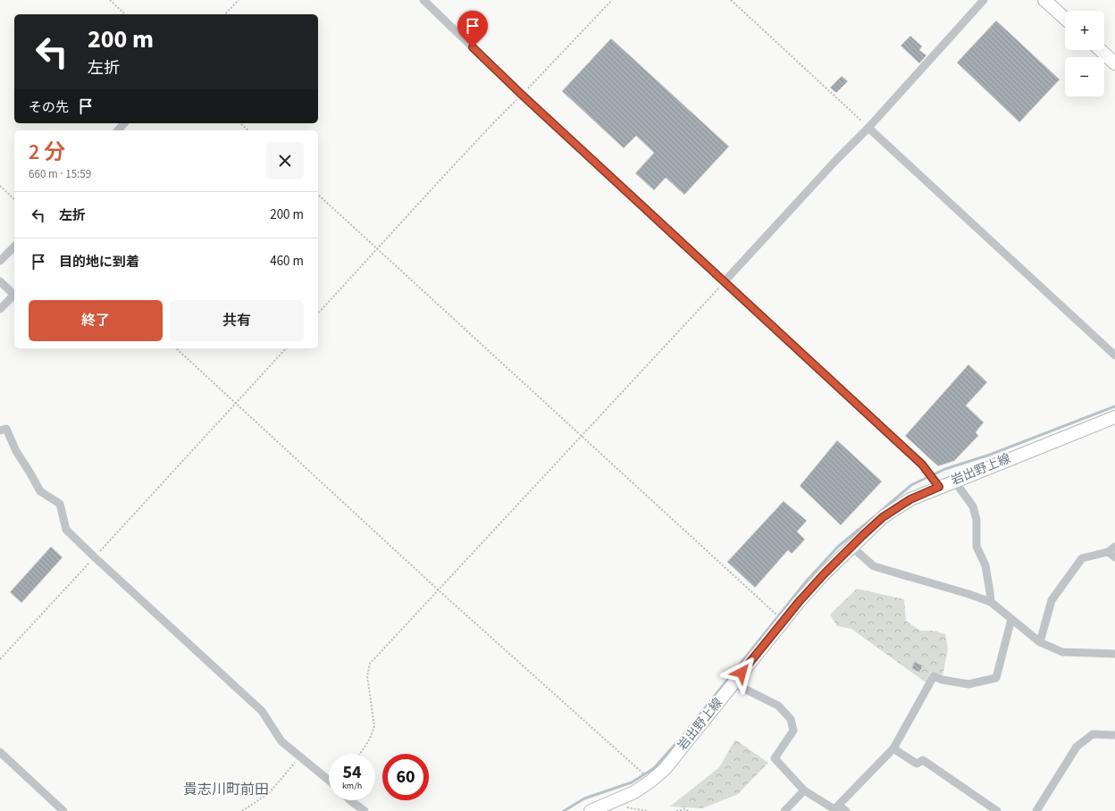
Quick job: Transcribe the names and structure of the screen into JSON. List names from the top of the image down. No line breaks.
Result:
{"streets":{"main road":["岩出野上線"]},"districts":["貴志川町前田"],"page":{"map_buttons":["+","−"],"turn":["200 m","左折"],"then":"その先","heading":["2 分","660 m · 15:59"],"list":[{"name":"左折","value":"200 m"},{"name":"目的地に到着","value":"460 m"}],"buttons":["終了","共有"],"speed":"54 km/h","limit":"60"}}
